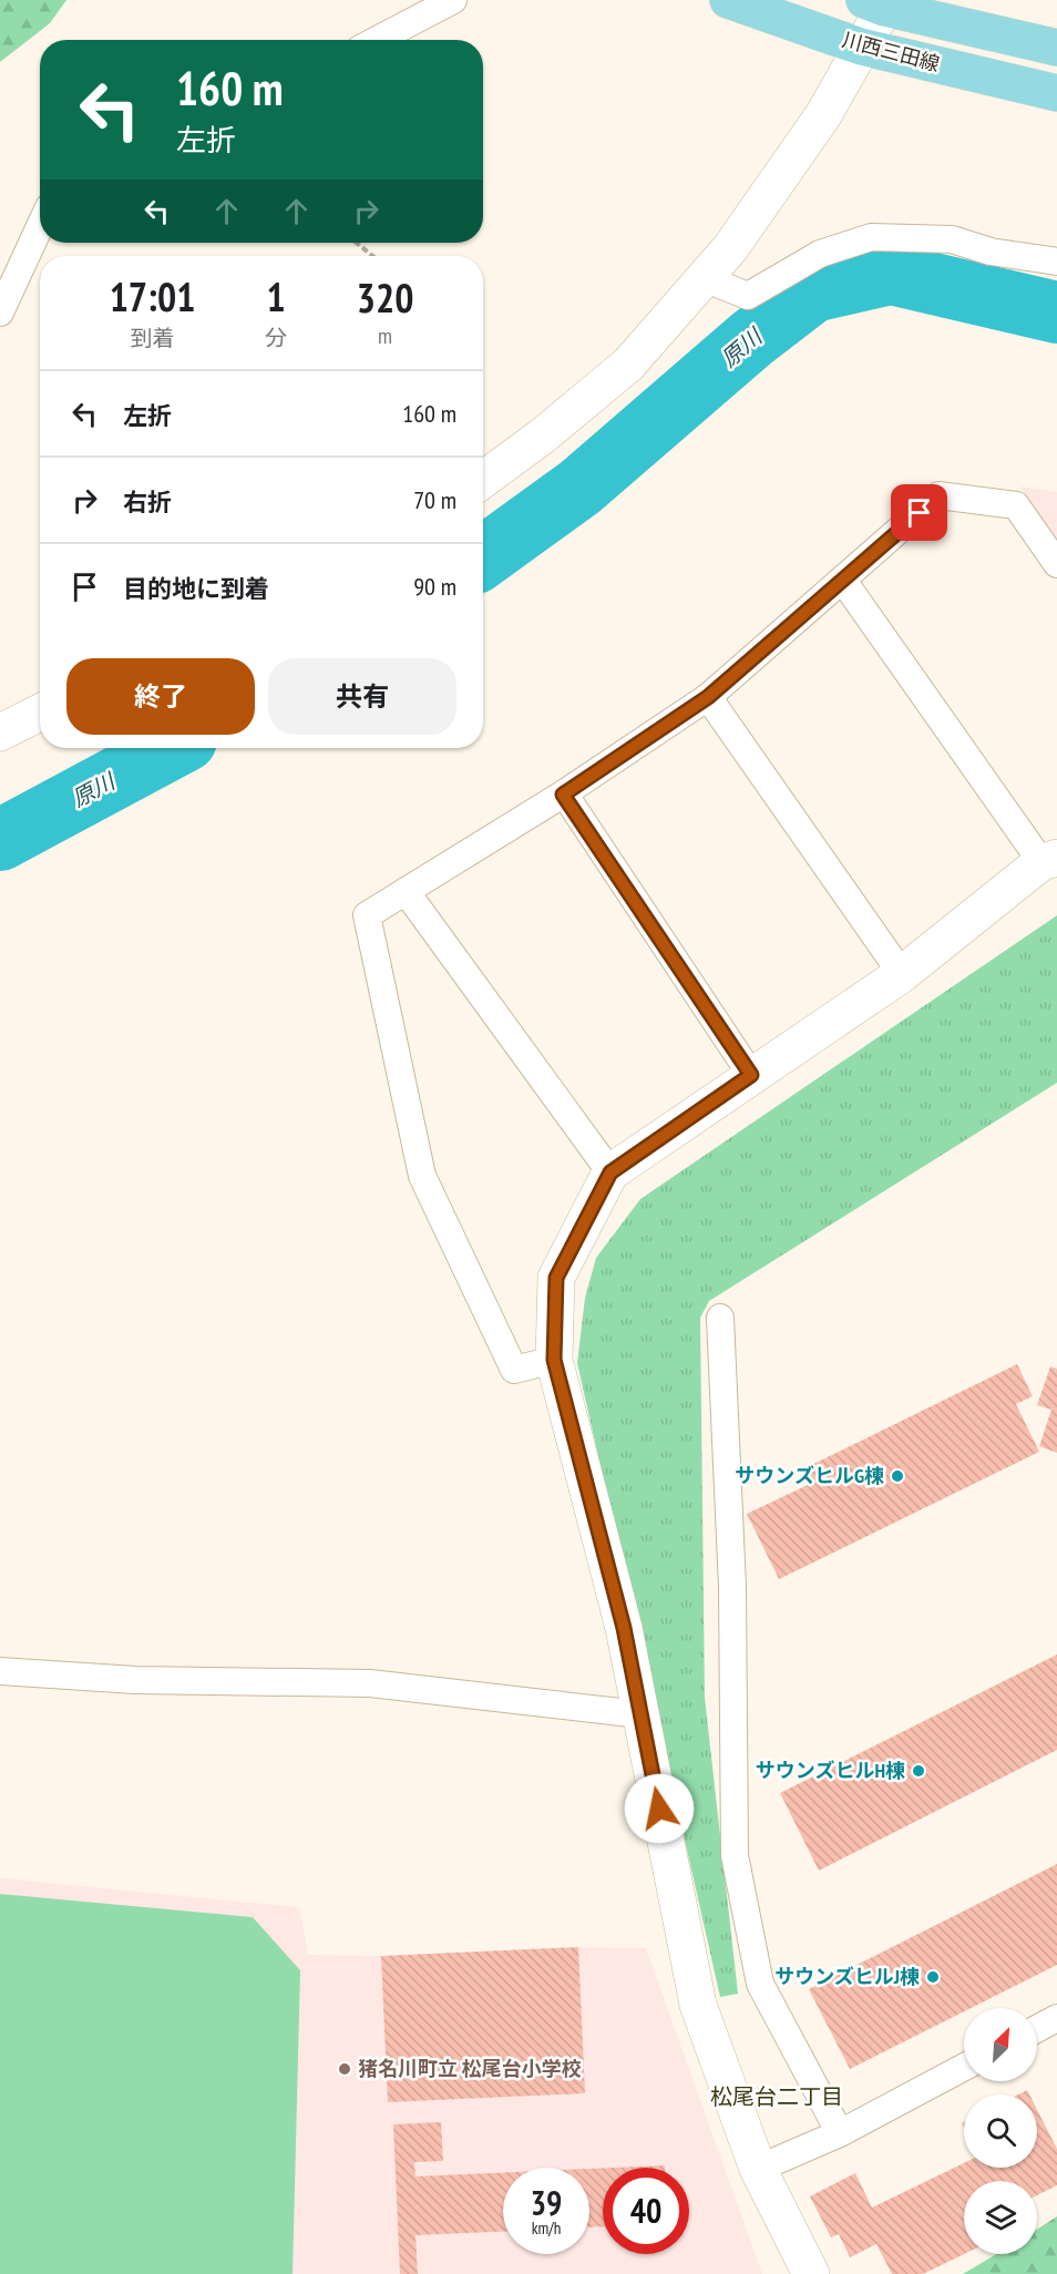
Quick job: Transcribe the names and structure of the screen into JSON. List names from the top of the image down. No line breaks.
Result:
{"streets":{"main road":["川西三田線"]},"districts":["松尾台二丁目"],"water":["原川"],"places":["サウンズヒルG棟","サウンズヒルH棟","サウンズヒルJ棟","猪名川町立 松尾台小学校"],"north":"top right","page":{"turn":["160 m","左折"],"eta":["17:01","到着","1","分","320","m"],"list":[{"name":"左折","value":"160 m"},{"name":"右折","value":"70 m"},{"name":"目的地に到着","value":"90 m"}],"buttons":["終了","共有"],"speed":"39 km/h","limit":"40"}}
